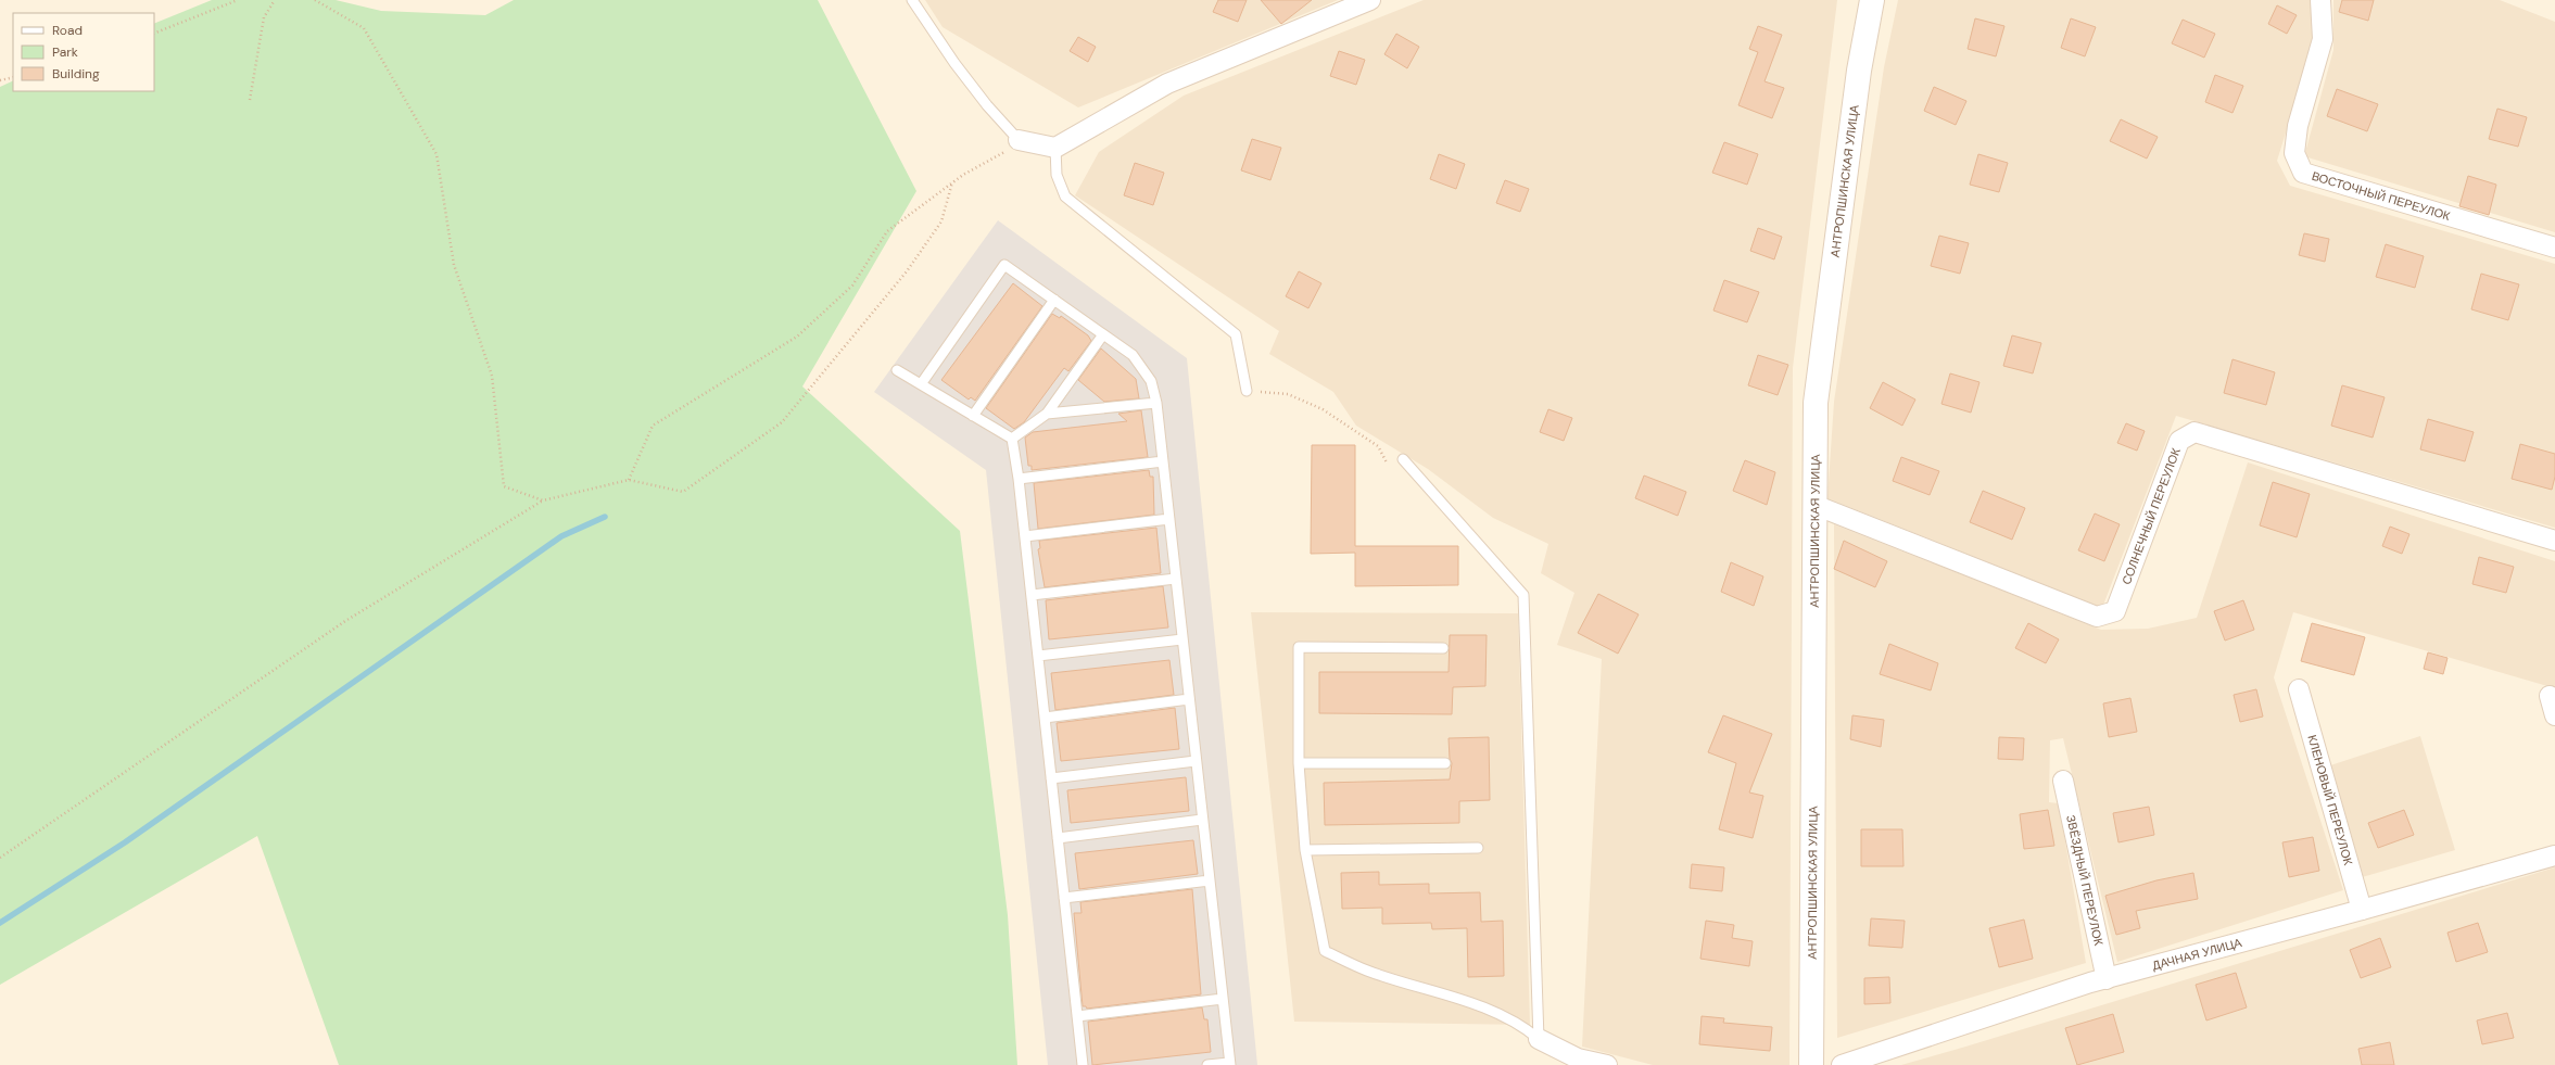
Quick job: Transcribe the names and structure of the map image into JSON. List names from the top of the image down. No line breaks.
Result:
{"streets":{"street":["АНТРОПШИНСКАЯ УЛИЦА","ВОСТОЧНЫЙ ПЕРЕУЛОК","СОЛНЕЧНЫЙ ПЕРЕУЛОК","КЛЕНОВЫЙ ПЕРЕУЛОК","ЗВЁЗДНЫЙ ПЕРЕУЛОК","ДАЧНАЯ УЛИЦА"]},"crossings":[["АНТРОПШИНСКАЯ УЛИЦА","СОЛНЕЧНЫЙ ПЕРЕУЛОК"],["КЛЕНОВЫЙ ПЕРЕУЛОК","ДАЧНАЯ УЛИЦА"],["ЗВЁЗДНЫЙ ПЕРЕУЛОК","ДАЧНАЯ УЛИЦА"]],"legend":["Road","Park","Building"]}
